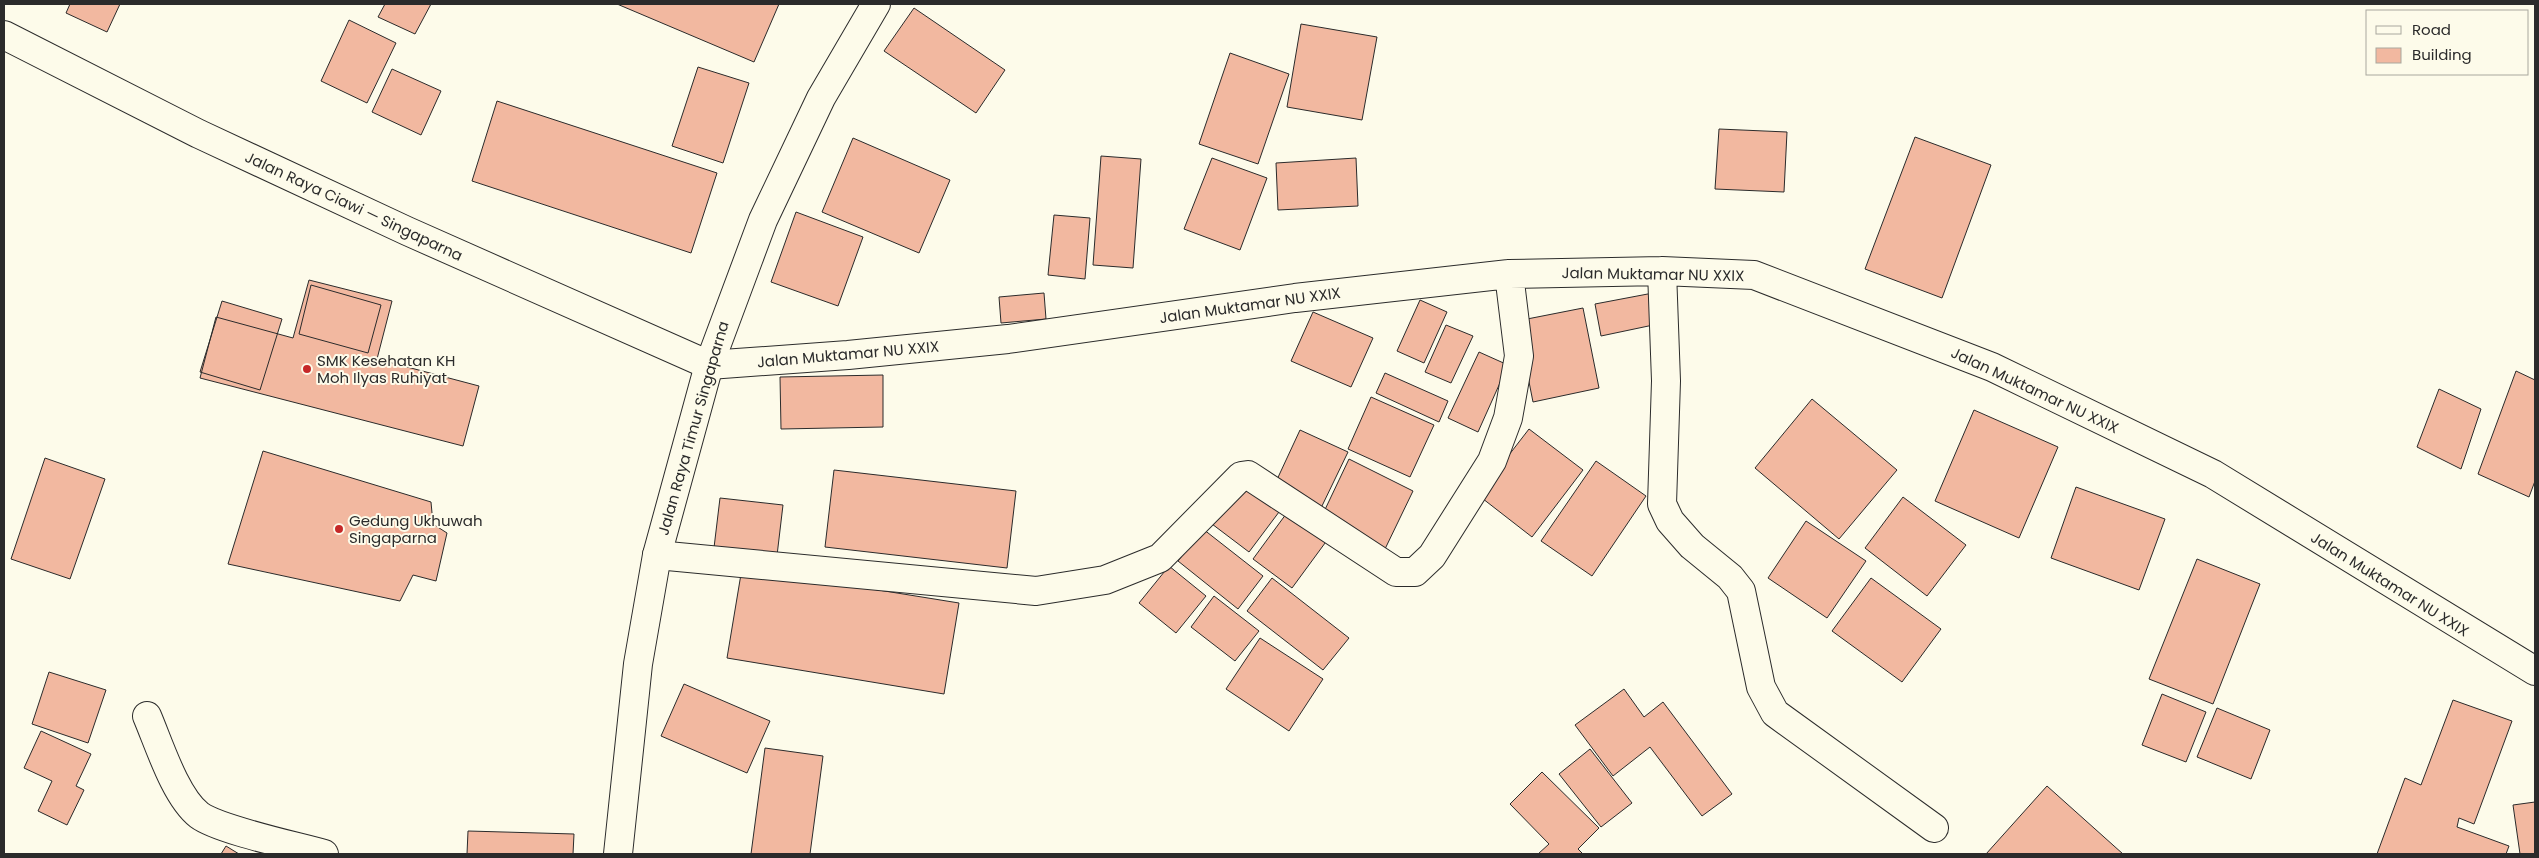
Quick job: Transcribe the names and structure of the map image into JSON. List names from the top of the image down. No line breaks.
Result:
{"streets":{"street":["Jalan Raya Ciawi — Singaparna","Jalan Muktamar NU XXIX","Jalan Raya Timur Singaparna"]},"crossings":[["Jalan Raya Ciawi — Singaparna","Jalan Muktamar NU XXIX"],["Jalan Raya Ciawi — Singaparna","Jalan Raya Timur Singaparna"],["Jalan Muktamar NU XXIX","Jalan Raya Timur Singaparna"]],"places":["SMK Kesehatan KH Moh Ilyas Ruhiyat","Gedung Ukhuwah Singaparna"],"legend":["Road","Building"]}
